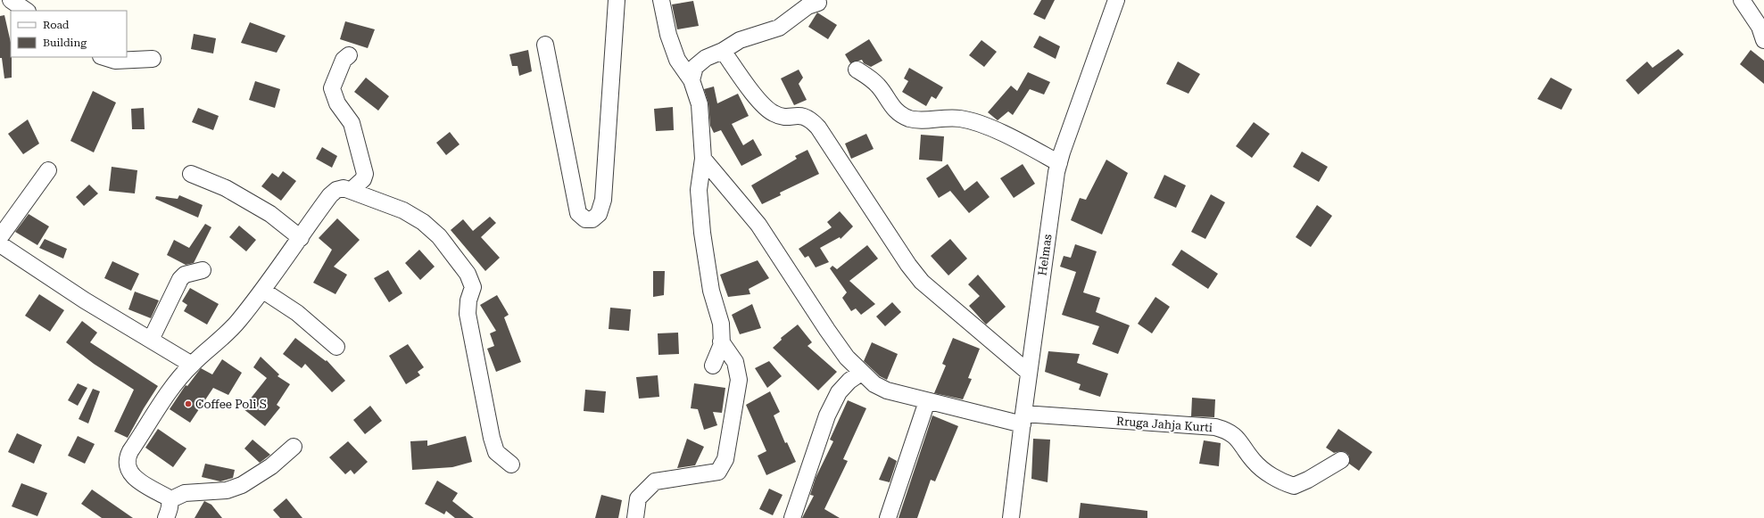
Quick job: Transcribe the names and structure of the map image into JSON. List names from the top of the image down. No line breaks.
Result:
{"streets":{"street":["Helmas","Rruga Jahja Kurti"]},"crossings":[["Helmas","Rruga Jahja Kurti"]],"places":["Coffee Poli S"],"legend":["Road","Building"]}
